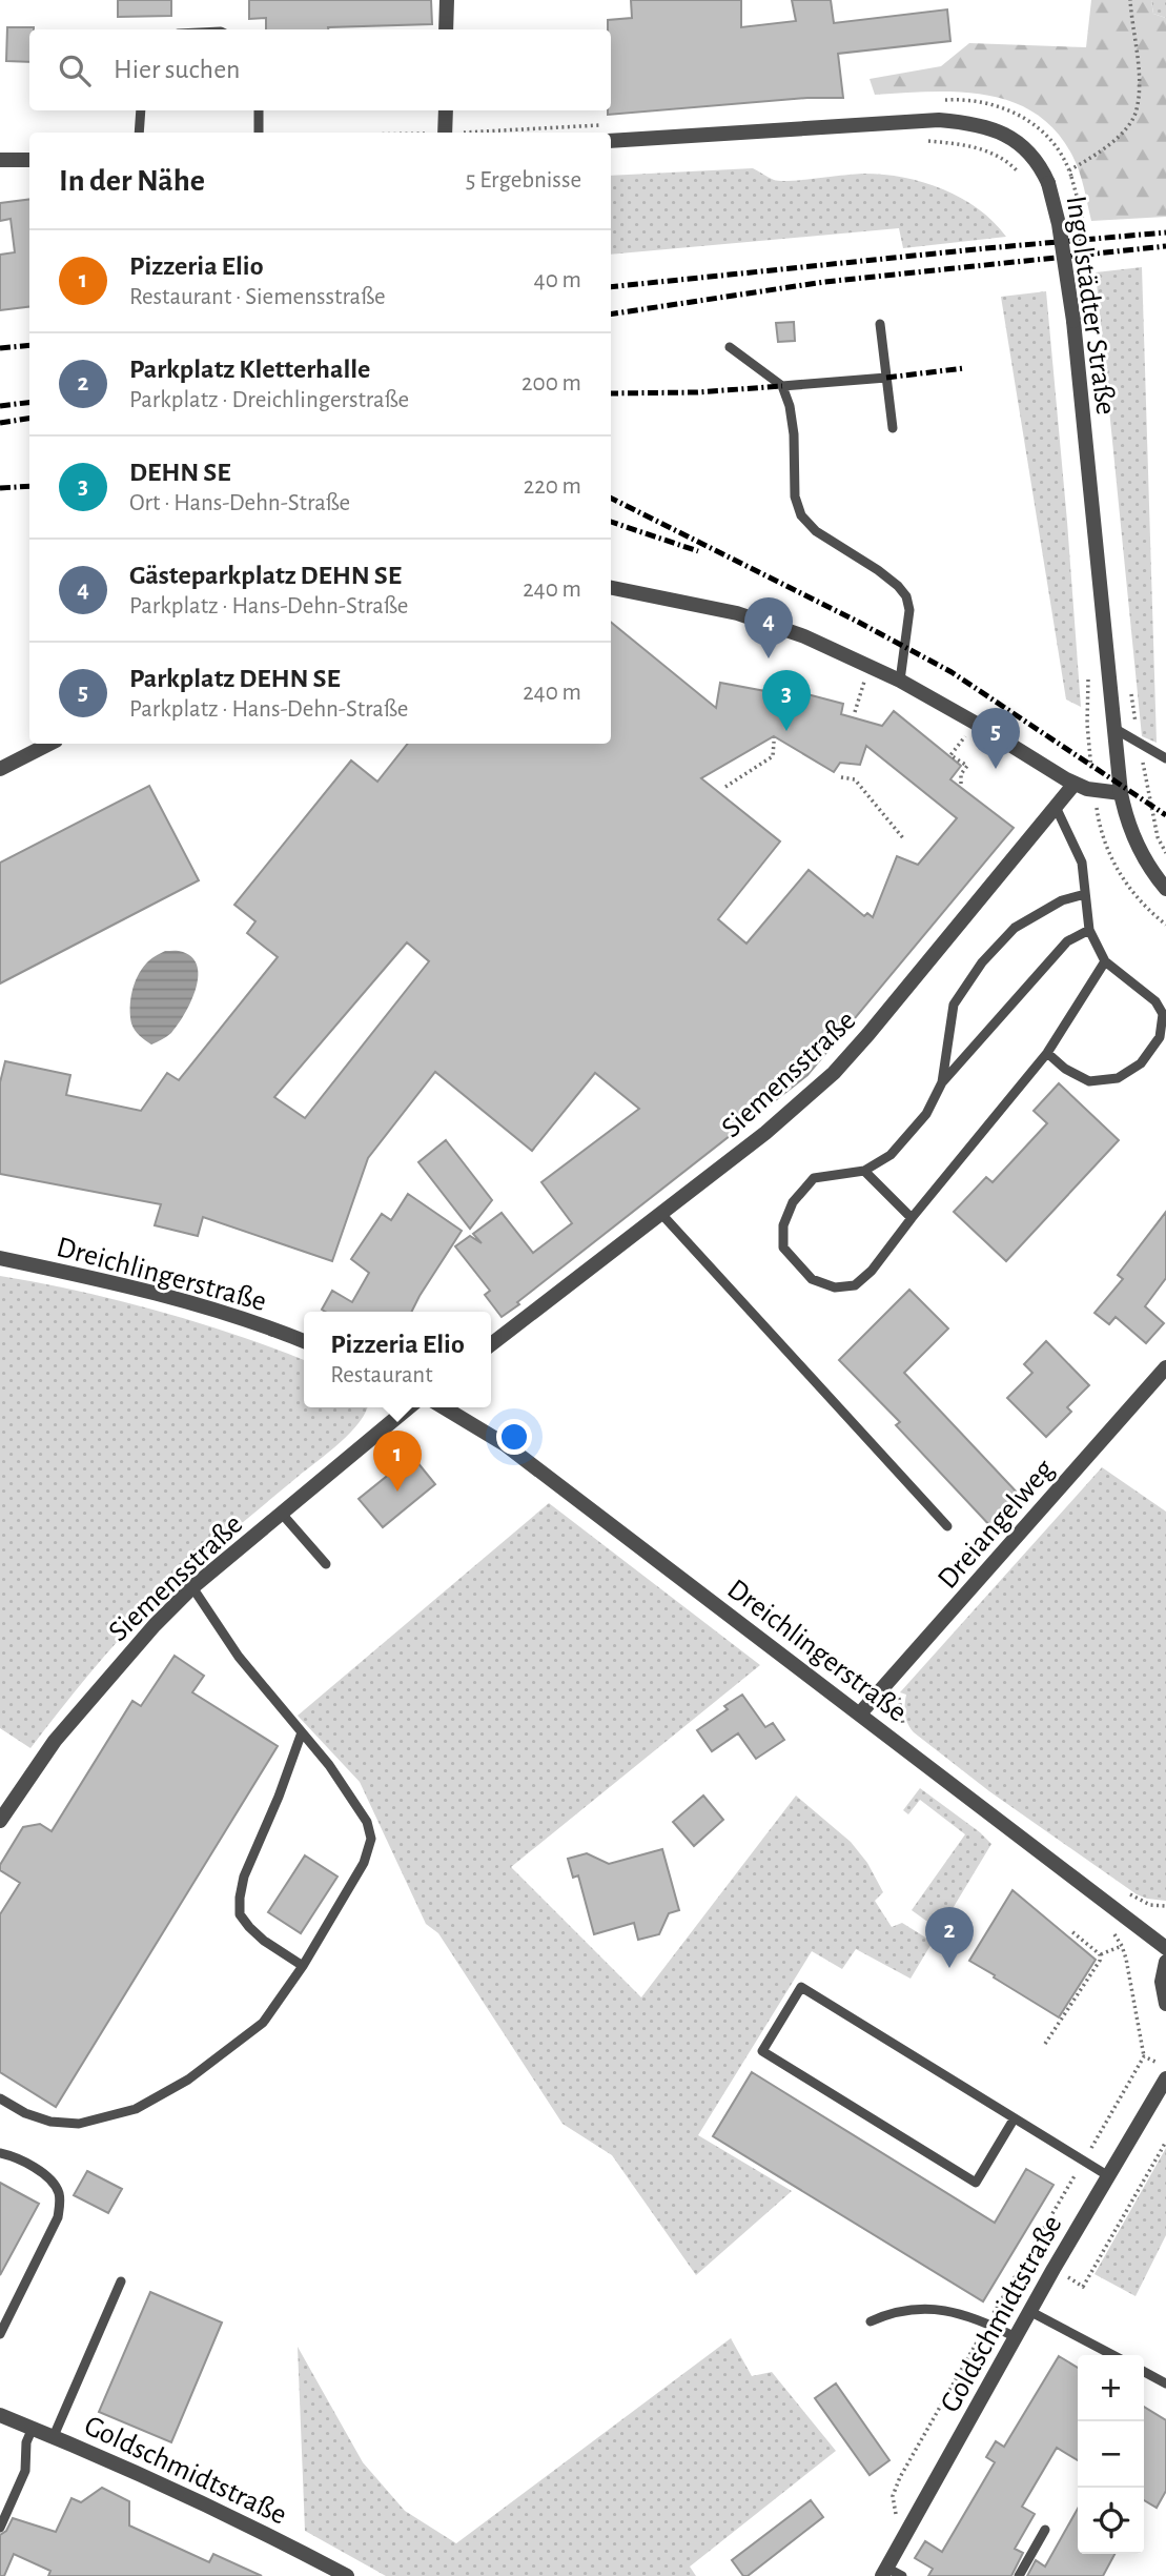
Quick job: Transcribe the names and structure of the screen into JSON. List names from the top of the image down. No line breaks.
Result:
{"streets":{"street":["Ingolstädter Straße","Siemensstraße","Dreichlingerstraße","Dreiangelweg","Goldschmidtstraße"]},"crossings":[["Dreichlingerstraße","Dreiangelweg"]],"page":{"search":"Hier suchen","heading":["In der Nähe","5 Ergebnisse"],"list":[{"mark":"1","name":"Pizzeria Elio","note":"Restaurant · Siemensstraße","value":"40 m"},{"mark":"2","name":"Parkplatz Kletterhalle","note":"Parkplatz · Dreichlingerstraße","value":"200 m"},{"mark":"3","name":"DEHN SE","note":"Ort · Hans-Dehn-Straße","value":"220 m"},{"mark":"4","name":"Gästeparkplatz DEHN SE","note":"Parkplatz · Hans-Dehn-Straße","value":"240 m"},{"mark":"5","name":"Parkplatz DEHN SE","note":"Parkplatz · Hans-Dehn-Straße","value":"240 m"}],"pins":["4","3","5","1","2"],"popup":["Pizzeria Elio","Restaurant"],"map_buttons":["+","−"]}}
